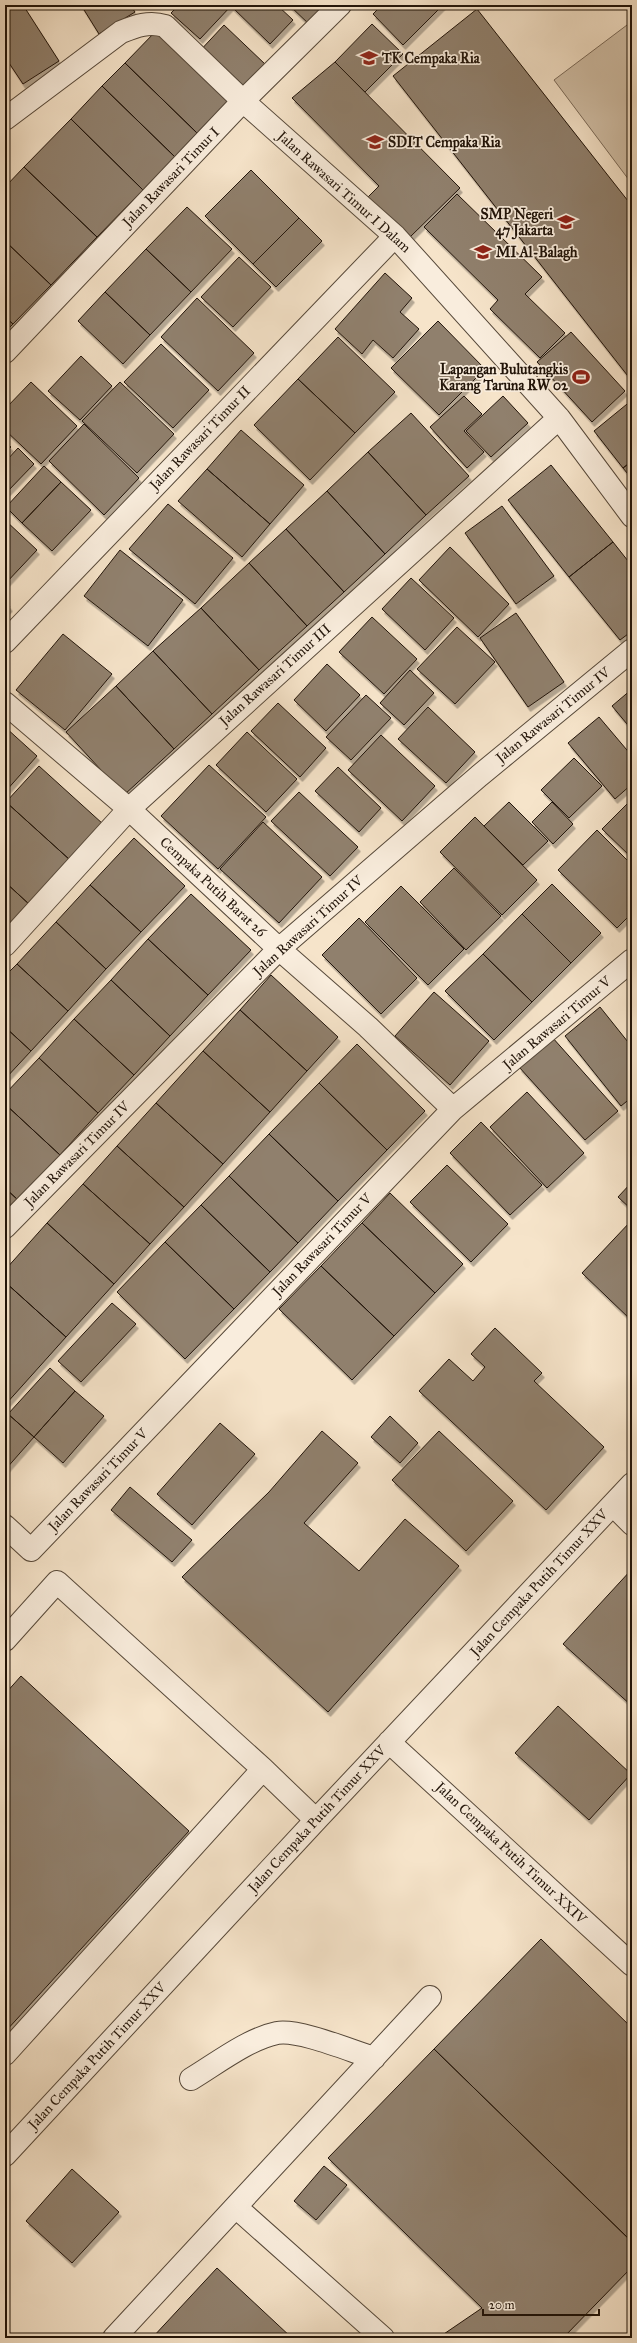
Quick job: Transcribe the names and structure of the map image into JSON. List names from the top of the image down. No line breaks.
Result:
{"streets":{"street":["Jalan Rawasari Timur I","Jalan Rawasari Timur I Dalam","Jalan Rawasari Timur II","Jalan Rawasari Timur III","Jalan Rawasari Timur IV","Cempaka Putih Barat 26","Jalan Rawasari Timur V","Jalan Cempaka Putih Timur XXV","Jalan Cempaka Putih Timur XXIV"]},"crossings":[["Jalan Rawasari Timur I","Jalan Rawasari Timur I Dalam"],["Jalan Rawasari Timur I Dalam","Jalan Rawasari Timur II"],["Jalan Rawasari Timur I Dalam","Jalan Rawasari Timur III"],["Jalan Rawasari Timur III","Cempaka Putih Barat 26"],["Jalan Rawasari Timur IV","Cempaka Putih Barat 26"],["Cempaka Putih Barat 26","Jalan Rawasari Timur V"],["Jalan Cempaka Putih Timur XXV","Jalan Cempaka Putih Timur XXIV"]],"places":{"school or university":["TK Cempaka Ria","SDIT Cempaka Ria","SMP Negeri 47 Jakarta","MI Al-Balagh"],"sports":["Lapangan Bulutangkis Karang Taruna RW 02"]},"scale_bar":"20 m"}
